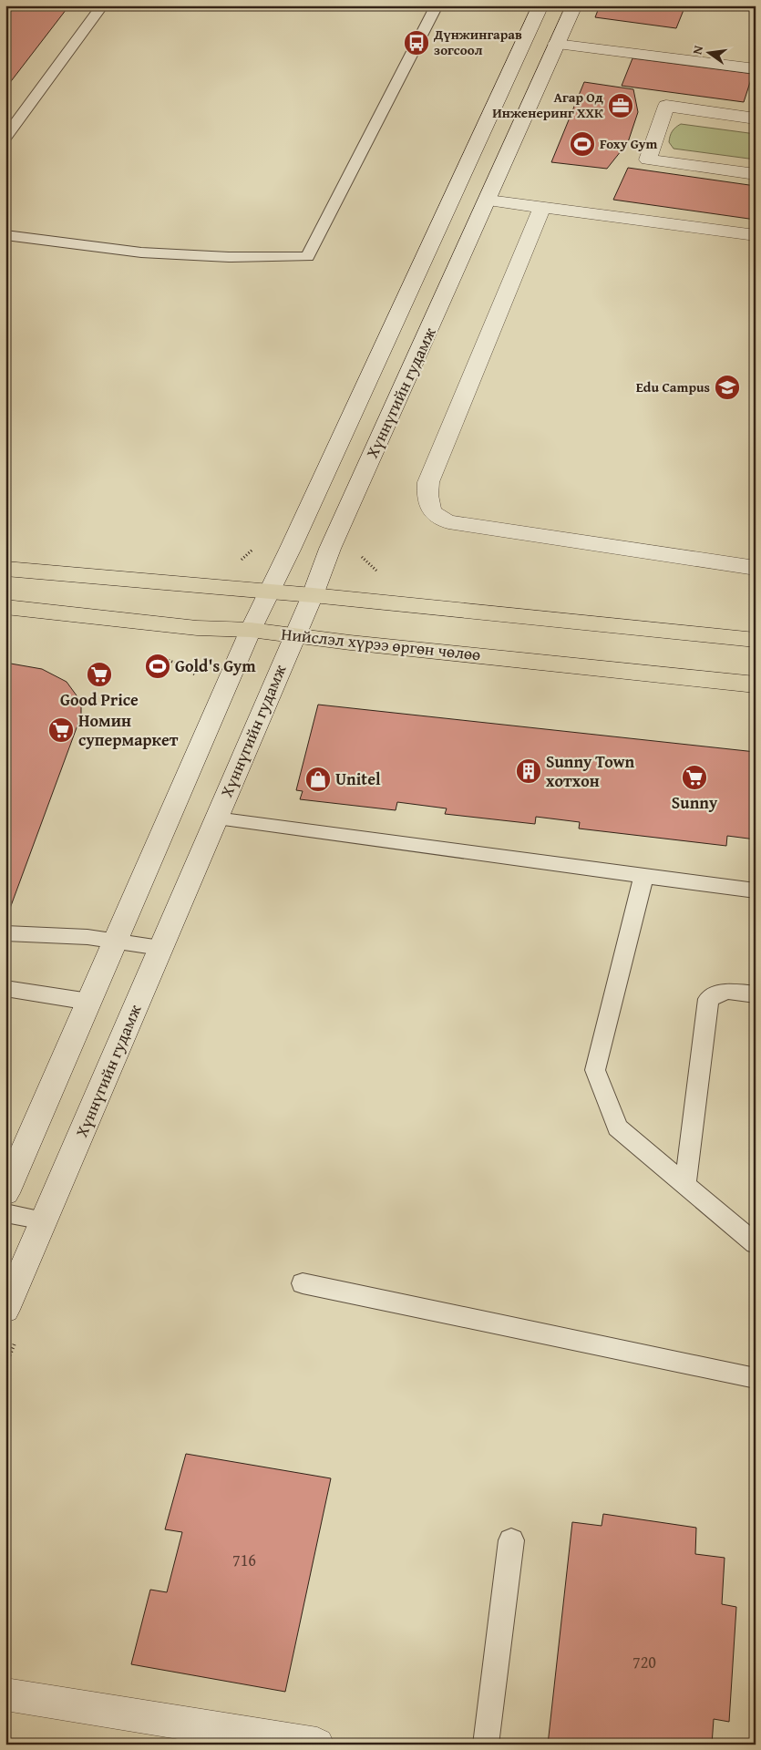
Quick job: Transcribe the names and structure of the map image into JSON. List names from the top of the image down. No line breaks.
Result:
{"streets":{"main road":["Хүннүгийн гудамж","Нийслэл хүрээ өргөн чөлөө"]},"crossings":[["Хүннүгийн гудамж","Нийслэл хүрээ өргөн чөлөө"]],"places":{"bus stop":["Дүнжингарав зогсоол"],"office":["Агар Од Инженеринг ХХК"],"sports":["Foxy Gym","Gold's Gym"],"school or university":["Edu Campus"],"supermarket":["Good Price","Номин супермаркет","Sunny"],"building":["Sunny Town хотхон"],"shop":["Unitel"]},"house_numbers":["716","720"],"north":"left"}
